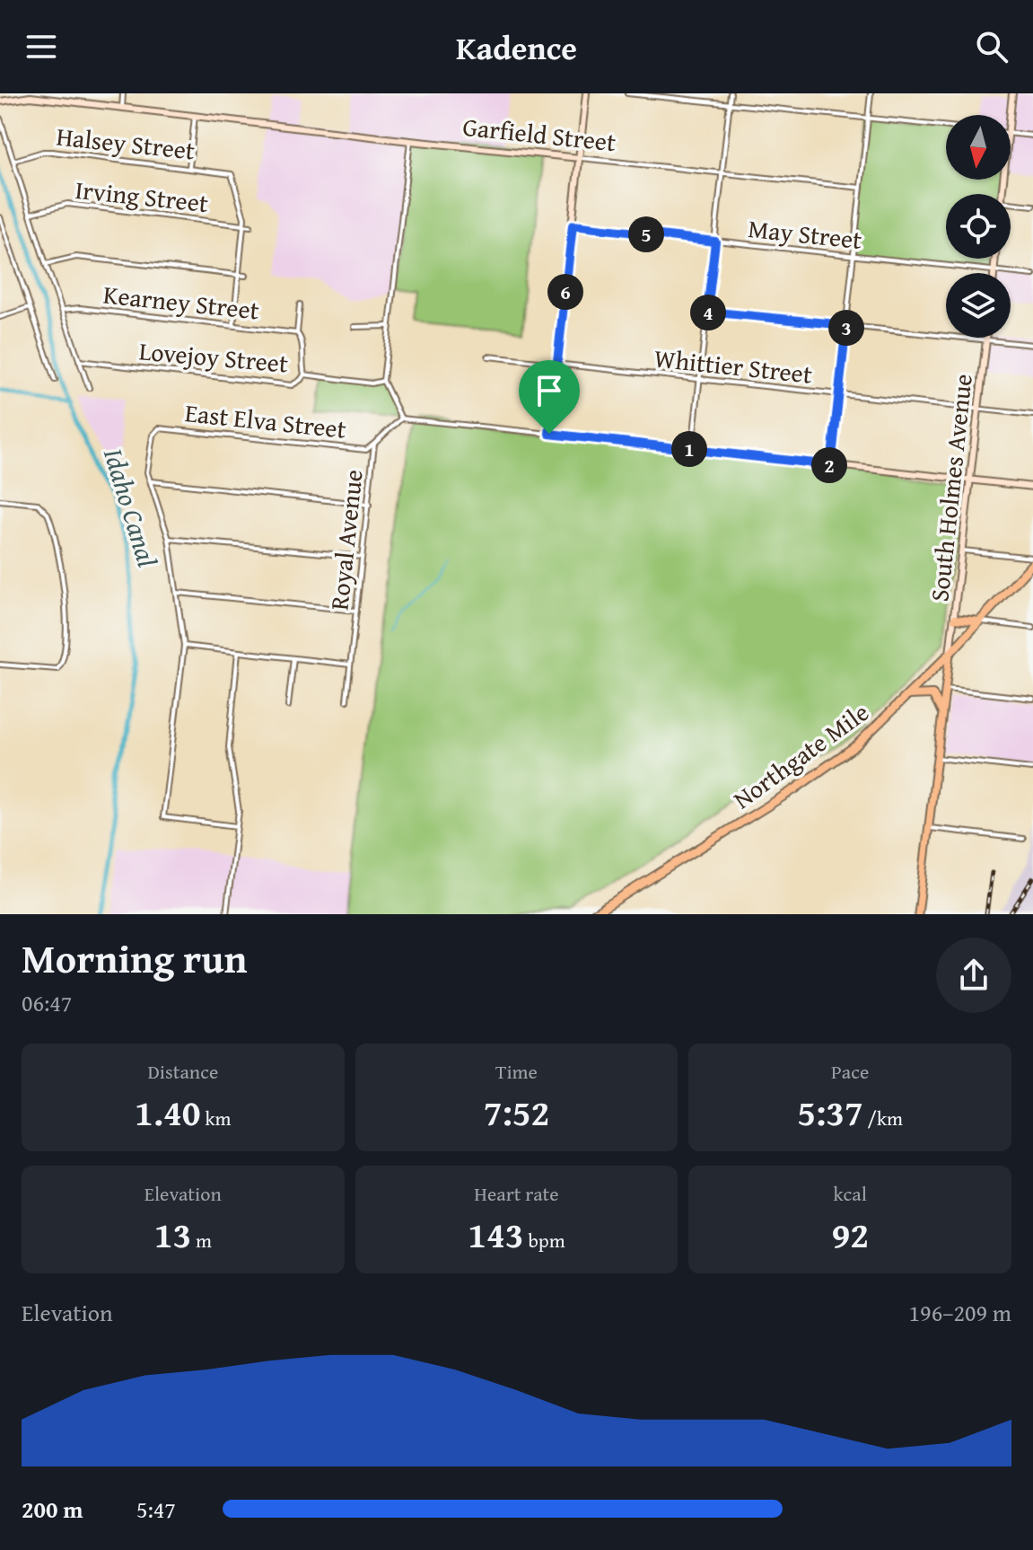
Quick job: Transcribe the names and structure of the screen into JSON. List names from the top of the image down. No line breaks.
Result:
{"streets":{"highway":["Northgate Mile"],"street":["Garfield Street","Halsey Street","Irving Street","May Street","Kearney Street","Lovejoy Street","Whittier Street","East Elva Street","South Holmes Avenue","Royal Avenue"]},"crossings":[["Halsey Street","Irving Street"],["Whittier Street","South Holmes Avenue"],["East Elva Street","Royal Avenue"],["South Holmes Avenue","Northgate Mile"]],"water":["Idaho Canal"],"north":"bottom","page":{"header":"Kadence","pins":["5","6","4","3","1","2"],"heading":["Morning run","06:47"],"stats":[["Distance","1.40 km"],["Time","7:52"],["Pace","5:37 /km"],["Elevation","13 m"],["Heart rate","143 bpm"],["kcal","92"]],"chart":["Elevation","196–209 m"],"list":[{"name":"200 m","note":"5:47"}]}}
